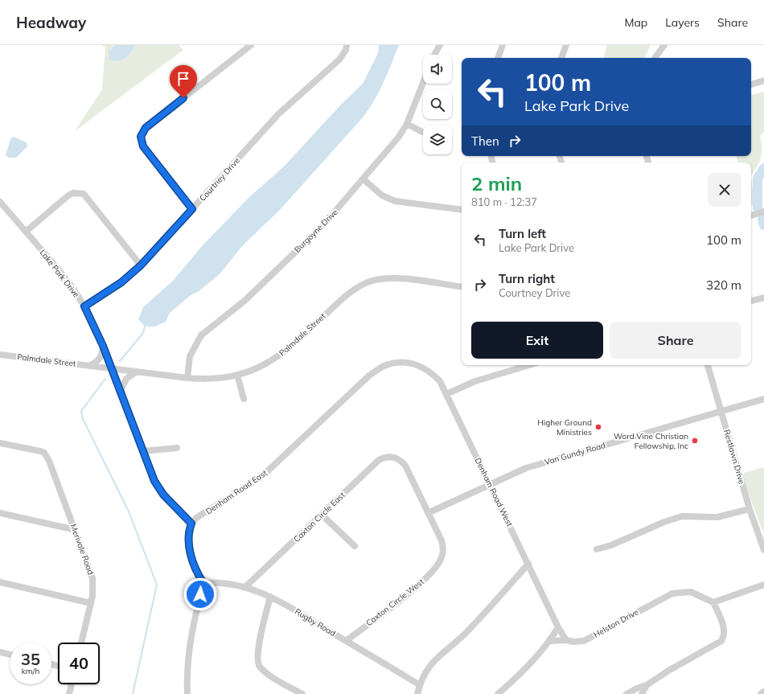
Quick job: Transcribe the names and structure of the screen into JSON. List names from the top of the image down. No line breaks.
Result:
{"streets":{"street":["Courtney Drive","Burgoyne Drive","Lake Park Drive","Palmdale Street","Van Gundy Road","Restlawn Drive","Denham Road East","Denham Road West","Caxton Circle East","Merivale Road","Caxton Circle West","Rugby Road","Helston Drive"]},"crossings":[["Courtney Drive","Lake Park Drive"],["Burgoyne Drive","Palmdale Street"],["Lake Park Drive","Palmdale Street"],["Lake Park Drive","Denham Road East"],["Van Gundy Road","Restlawn Drive"],["Van Gundy Road","Denham Road West"],["Van Gundy Road","Caxton Circle West"],["Denham Road East","Denham Road West"],["Caxton Circle East","Caxton Circle West"],["Caxton Circle East","Rugby Road"],["Caxton Circle West","Rugby Road"]],"places":["Higher Ground Ministries","Word Vine Christian Fellowship, Inc"],"page":{"header":"Headway","nav":["Map","Layers","Share"],"turn":["100 m","Lake Park Drive"],"then":"Then","heading":["2 min","810 m · 12:37"],"list":[{"name":"Turn left","note":"Lake Park Drive","value":"100 m"},{"name":"Turn right","note":"Courtney Drive","value":"320 m"}],"buttons":["Exit","Share"],"speed":"35 km/h","limit":"40"}}
